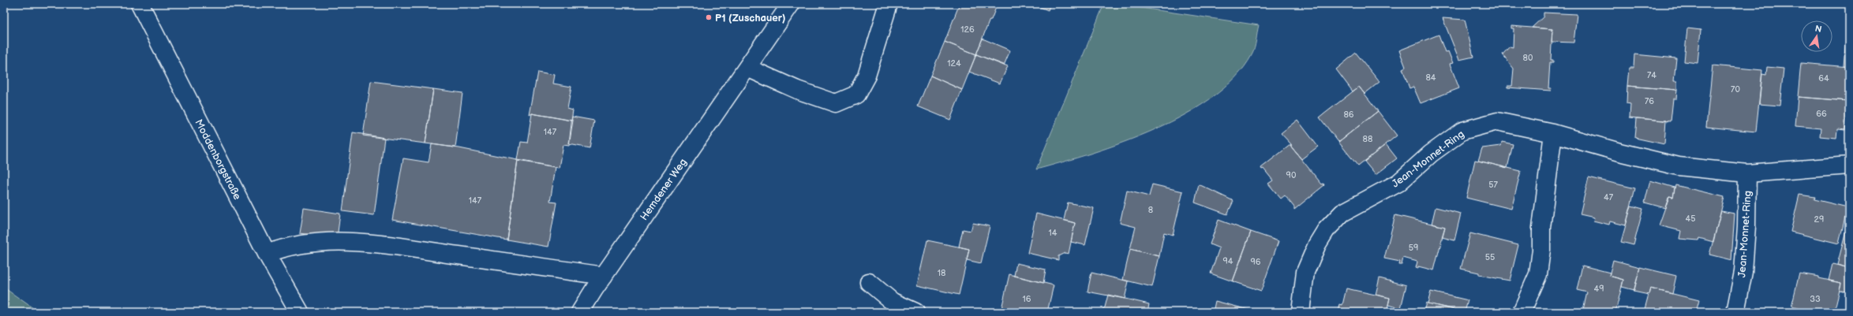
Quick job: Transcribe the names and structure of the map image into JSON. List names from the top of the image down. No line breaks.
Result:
{"streets":{"street":["Jean-Monnet-Ring","Moddenborgstraße","Hemdener Weg"]},"places":["P1 (Zuschauer)"],"house_numbers":["126","80","124","74","84","64","70","76","66","86","147","88","90","57","47","147","8","45","29","14","59","55","94","96","18","49","16","33"],"north":"top"}
